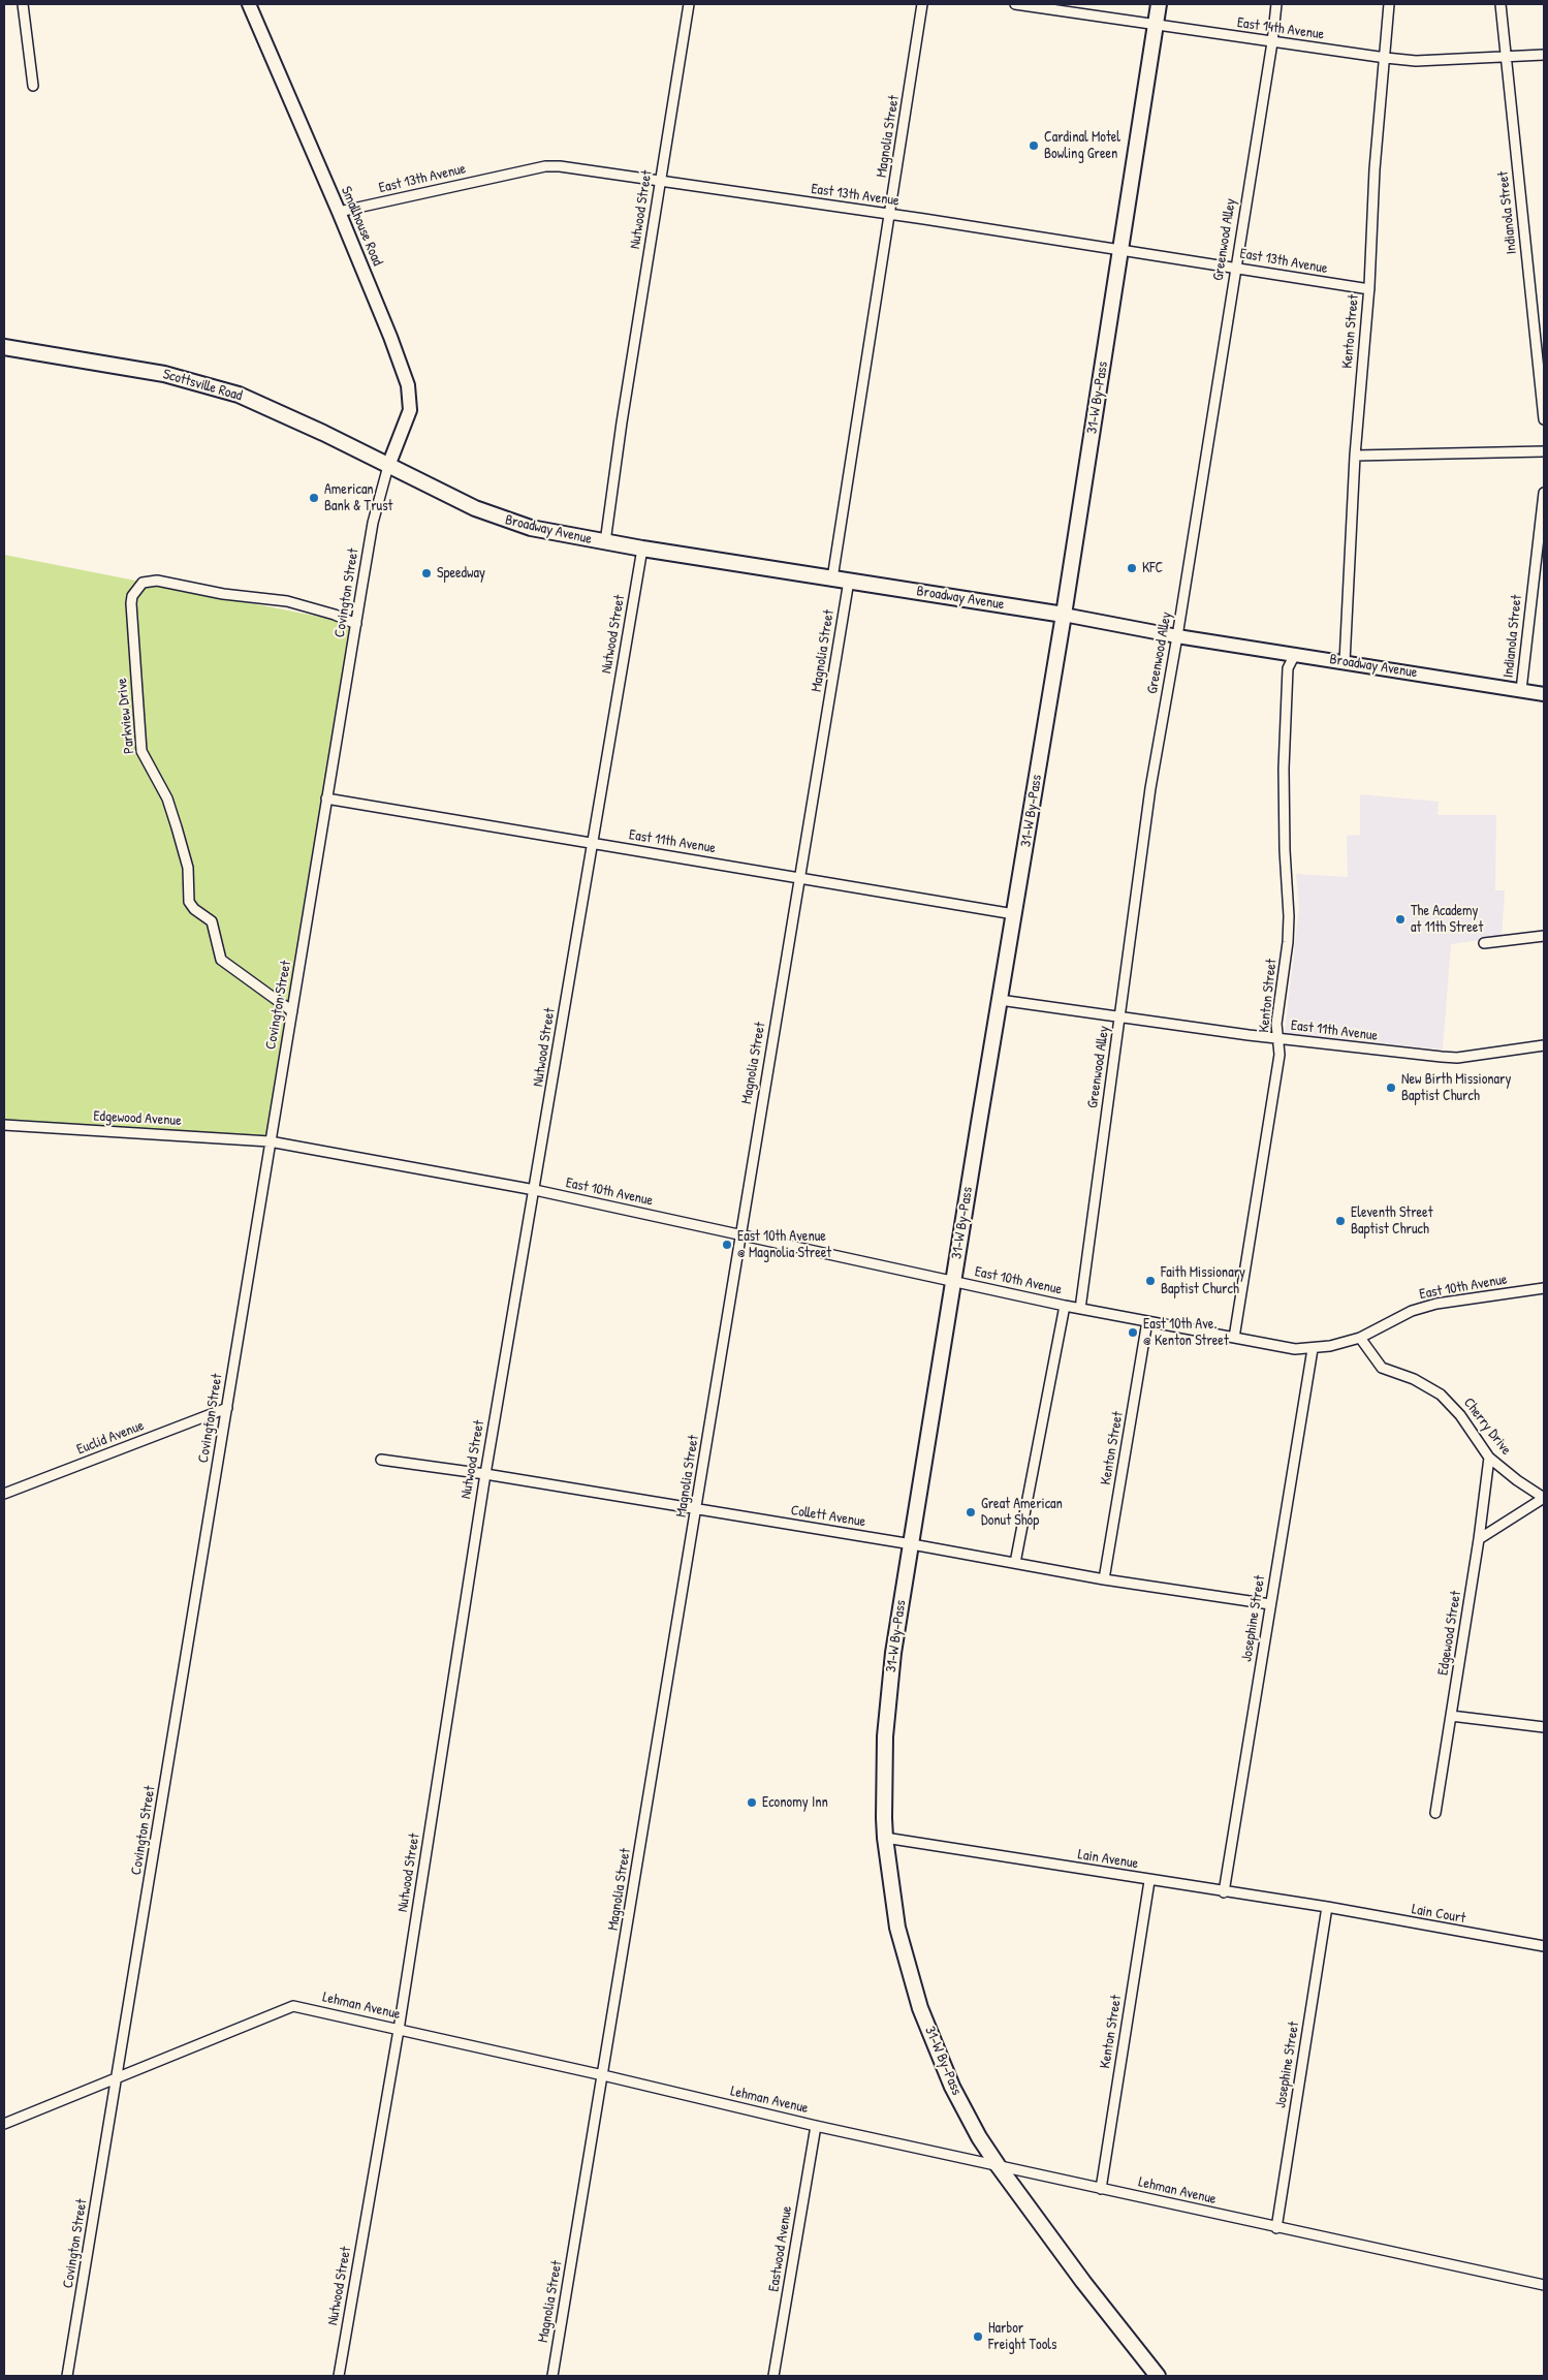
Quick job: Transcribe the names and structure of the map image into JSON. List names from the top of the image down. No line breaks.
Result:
{"streets":{"main road":["Scottsville Road","31-W By-Pass","Broadway Avenue"],"street":["East 14th Avenue","Magnolia Street","East 13th Avenue","Nutwood Street","Indianola Street","Smallhouse Road","Greenwood Alley","Kenton Street","Covington Street","Parkview Drive","East 11th Avenue","Edgewood Avenue","East 10th Avenue","Cherry Drive","Euclid Avenue","Collett Avenue","Josephine Street","Edgewood Street","Lain Avenue","Lain Court","Lehman Avenue","Eastwood Avenue"]},"crossings":[["East 14th Avenue","Indianola Street"],["East 14th Avenue","Greenwood Alley"],["East 14th Avenue","Kenton Street"],["East 14th Avenue","31-W By-Pass"],["Magnolia Street","East 13th Avenue"],["Magnolia Street","Broadway Avenue"],["Magnolia Street","East 11th Avenue"],["Magnolia Street","East 10th Avenue"],["Magnolia Street","Collett Avenue"],["Magnolia Street","Lehman Avenue"],["East 13th Avenue","Nutwood Street"],["East 13th Avenue","Smallhouse Road"],["East 13th Avenue","Greenwood Alley"],["East 13th Avenue","Kenton Street"],["East 13th Avenue","31-W By-Pass"],["Nutwood Street","Broadway Avenue"],["Nutwood Street","East 11th Avenue"],["Nutwood Street","East 10th Avenue"],["Nutwood Street","Collett Avenue"],["Nutwood Street","Lehman Avenue"],["Indianola Street","Broadway Avenue"],["Smallhouse Road","Scottsville Road"],["Smallhouse Road","Broadway Avenue"],["Smallhouse Road","Covington Street"],["Greenwood Alley","Broadway Avenue"],["Greenwood Alley","East 11th Avenue"],["Greenwood Alley","East 10th Avenue"],["Kenton Street","Broadway Avenue"],["Kenton Street","East 11th Avenue"],["Kenton Street","East 10th Avenue"],["Kenton Street","Collett Avenue"],["Kenton Street","Lain Avenue"],["Kenton Street","Lehman Avenue"],["Scottsville Road","Broadway Avenue"],["Scottsville Road","Covington Street"],["31-W By-Pass","Broadway Avenue"],["31-W By-Pass","East 11th Avenue"],["31-W By-Pass","East 10th Avenue"],["31-W By-Pass","Collett Avenue"],["31-W By-Pass","Lain Avenue"],["31-W By-Pass","Lehman Avenue"],["Broadway Avenue","Covington Street"],["Covington Street","Parkview Drive"],["Covington Street","East 11th Avenue"],["Covington Street","Edgewood Avenue"],["Covington Street","East 10th Avenue"],["Covington Street","Euclid Avenue"],["Covington Street","Lehman Avenue"],["Edgewood Avenue","East 10th Avenue"],["East 10th Avenue","Cherry Drive"],["East 10th Avenue","Josephine Street"],["Cherry Drive","Edgewood Street"],["Collett Avenue","Josephine Street"],["Josephine Street","Lain Avenue"],["Josephine Street","Lain Court"],["Josephine Street","Lehman Avenue"],["Lain Avenue","Lain Court"],["Lehman Avenue","Eastwood Avenue"]],"places":["Cardinal Motel Bowling Green","American Bank & Trust","KFC","Speedway","The Academy at 11th Street","New Birth Missionary Baptist Church","Eleventh Street Baptist Chruch","East 10th Avenue @ Magnolia Street","Faith Missionary Baptist Church","East 10th Ave. @ Kenton Street","Great American Donut Shop","Economy Inn","Harbor Freight Tools"]}
